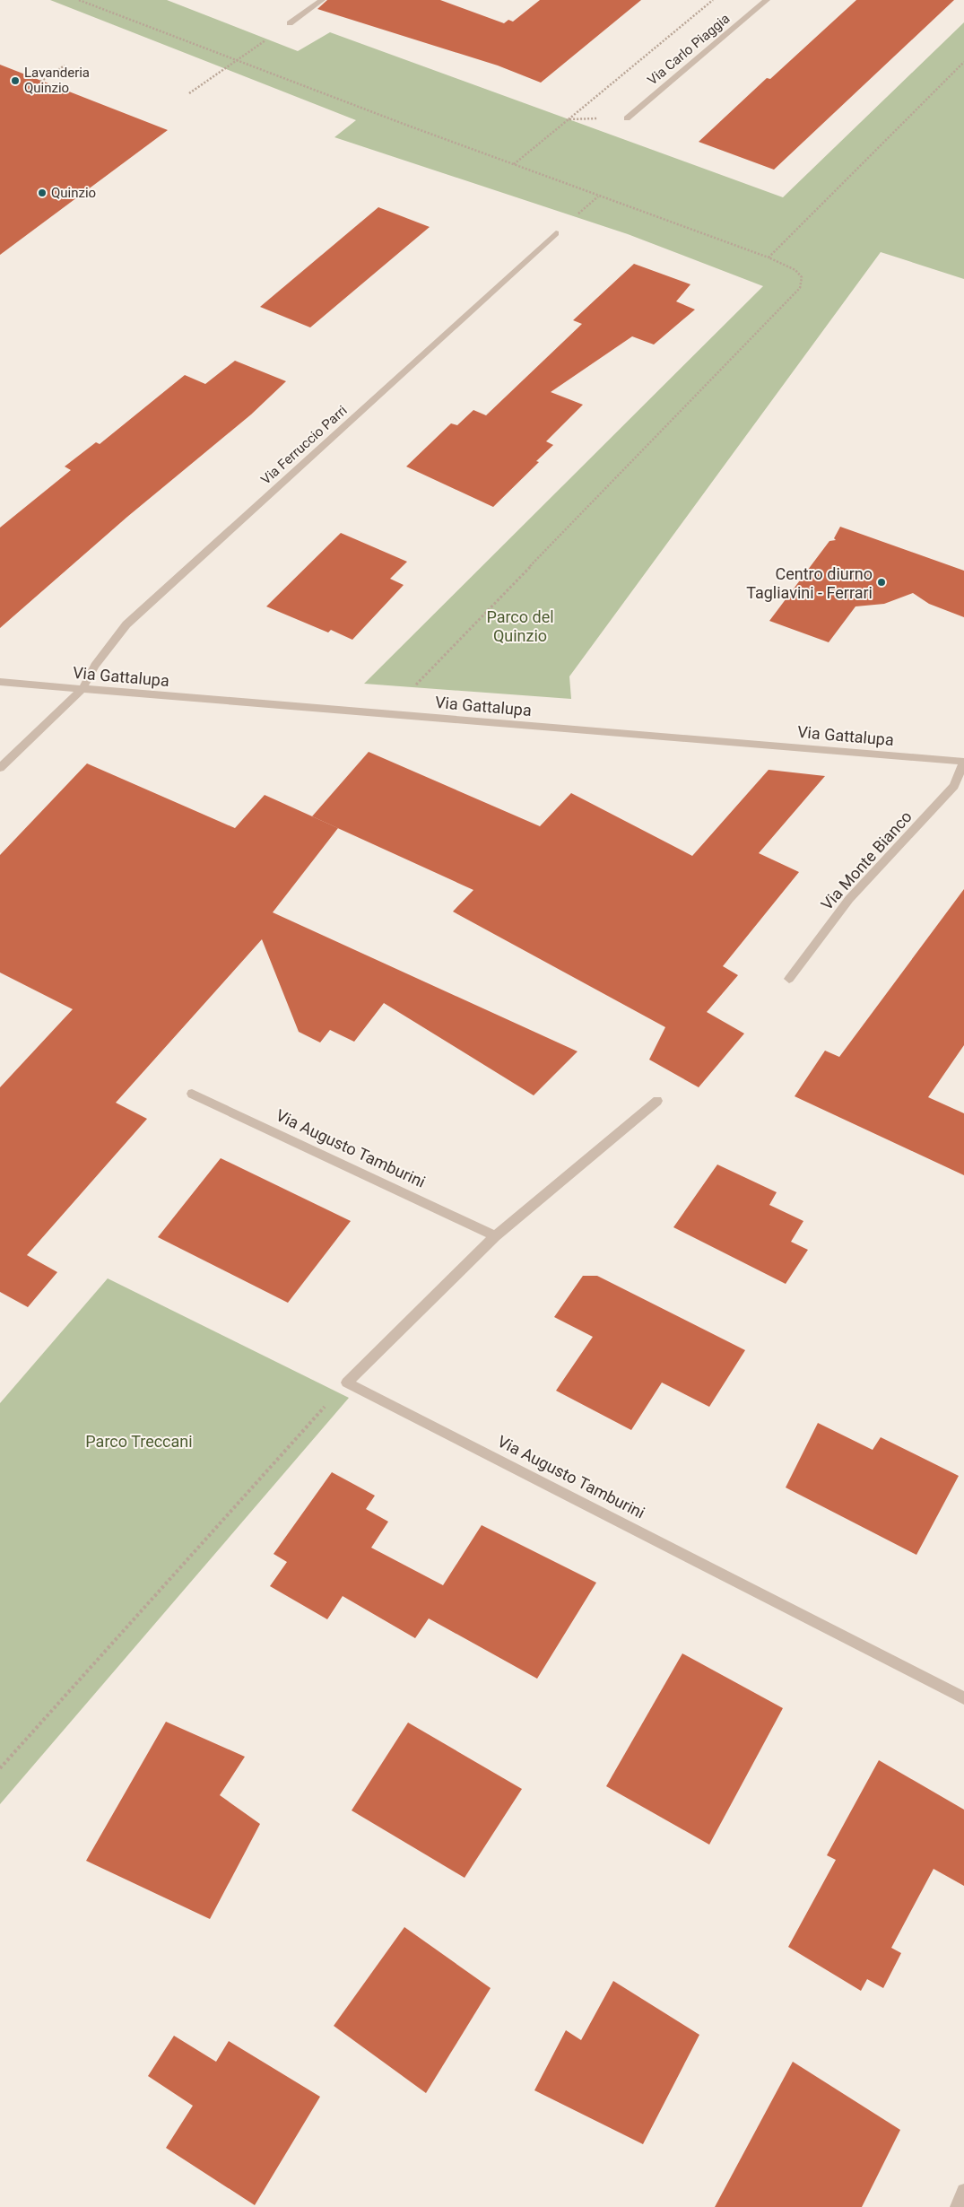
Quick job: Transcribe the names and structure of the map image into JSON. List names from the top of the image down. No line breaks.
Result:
{"streets":{"street":["Via Carlo Piaggia","Via Ferruccio Parri","Via Gattalupa","Via Monte Bianco","Via Augusto Tamburini"]},"crossings":[["Via Ferruccio Parri","Via Gattalupa"],["Via Gattalupa","Via Monte Bianco"]],"parks":["Parco del Quinzio","Parco Treccani"],"places":["Lavanderia Quinzio","Quinzio","Centro diurno Tagliavini - Ferrari"]}
